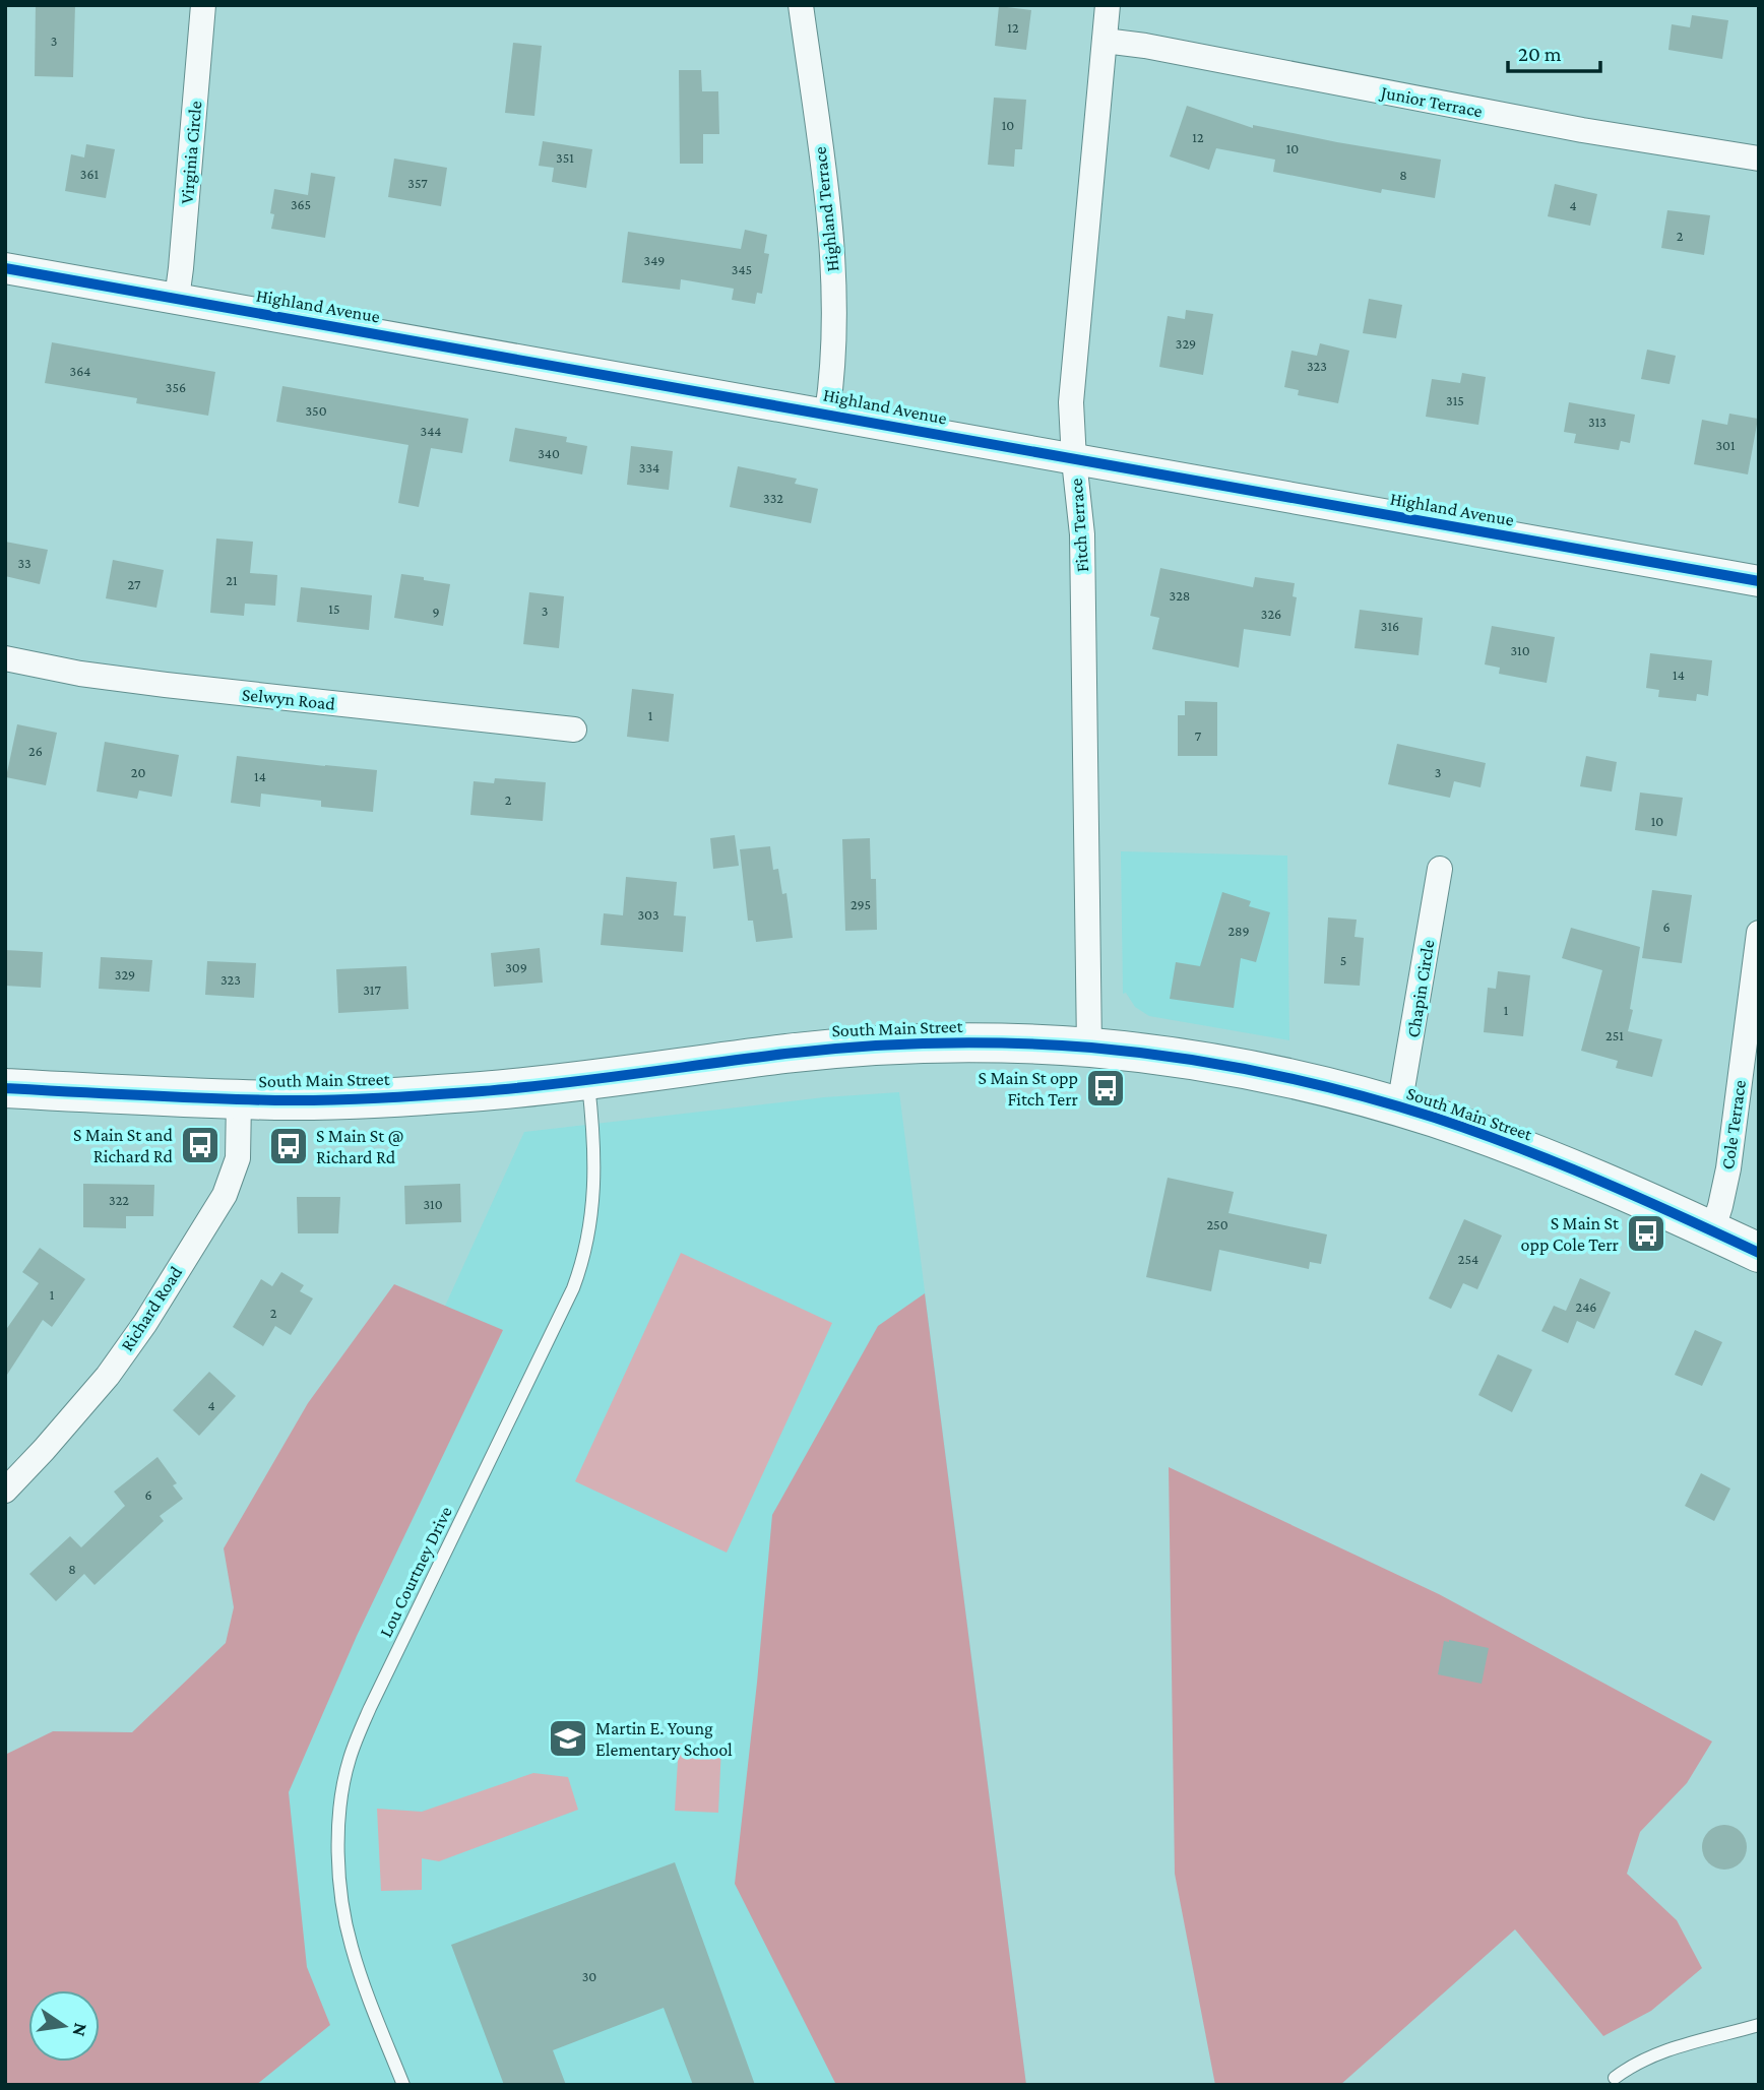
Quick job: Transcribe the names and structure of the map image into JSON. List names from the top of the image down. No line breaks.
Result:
{"streets":{"main road":["South Main Street"],"street":["Junior Terrace","Virginia Circle","Highland Terrace","Highland Avenue","Fitch Terrace","Selwyn Road","Chapin Circle","Cole Terrace","Richard Road"],"lane":["Lou Courtney Drive"]},"crossings":[["Junior Terrace","Fitch Terrace"],["Virginia Circle","Highland Avenue"],["Highland Terrace","Highland Avenue"],["Highland Avenue","Fitch Terrace"],["Fitch Terrace","South Main Street"],["Chapin Circle","South Main Street"],["South Main Street","Cole Terrace"],["South Main Street","Richard Road"],["South Main Street","Lou Courtney Drive"]],"places":{"bus stop":["S Main St opp Fitch Terr","S Main St and Richard Rd","S Main St @ Richard Rd","S Main St opp Cole Terr"],"school or university":["Martin E. Young Elementary School"]},"house_numbers":["12","3","10","12","10","351","361","8","357","365","4","2","349","345","329","323","364","356","315","350","313","344","301","340","334","332","33","21","27","328","15","3","9","326","316","310","14","1","7","26","20","3","14","2","10","295","303","6","289","5","309","329","323","317","1","251","322","310","250","254","1","246","2","4","6","8","30"],"scale_bar":"20 m","north":"right"}
